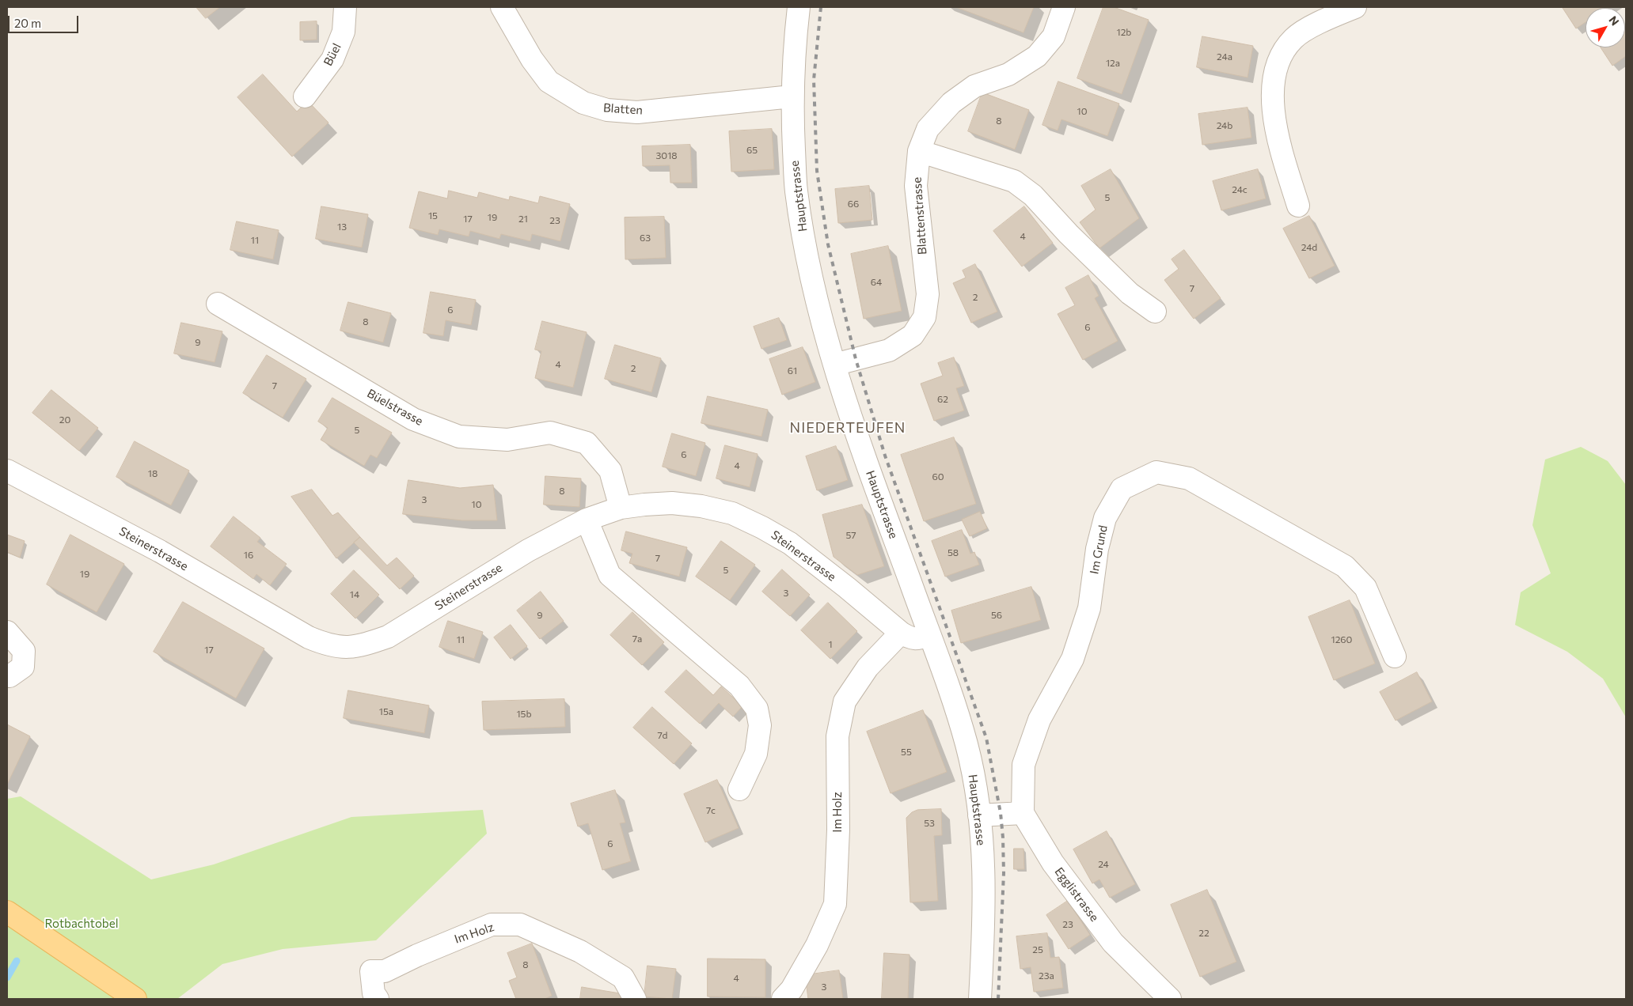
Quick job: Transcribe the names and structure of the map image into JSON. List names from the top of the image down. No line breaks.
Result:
{"streets":{"street":["Büel","Blatten","Hauptstrasse","Blattenstrasse","Büelstrasse","Steinerstrasse","Im Grund","Im Holz","Egglistrasse"]},"crossings":[["Blatten","Hauptstrasse"],["Hauptstrasse","Blattenstrasse"],["Hauptstrasse","Steinerstrasse"],["Büelstrasse","Steinerstrasse"],["Steinerstrasse","Im Holz"],["Im Grund","Egglistrasse"]],"districts":["NIEDERTEUFEN"],"parks":["Rotbachtobel"],"house_numbers":["12b","24a","12a","10","8","24b","65","3018","24c","5","66","15","19","17","21","23","13","4","63","11","24d","64","7","2","6","8","6","9","4","2","61","7","62","20","5","6","4","18","60","8","3","10","57","58","16","7","5","19","3","14","9","56","7a","11","1260","1","17","15a","15b","7d","55","7c","53","6","24","23","22","25","8","23a","4","3"],"scale_bar":"20 m","north":"top right"}
